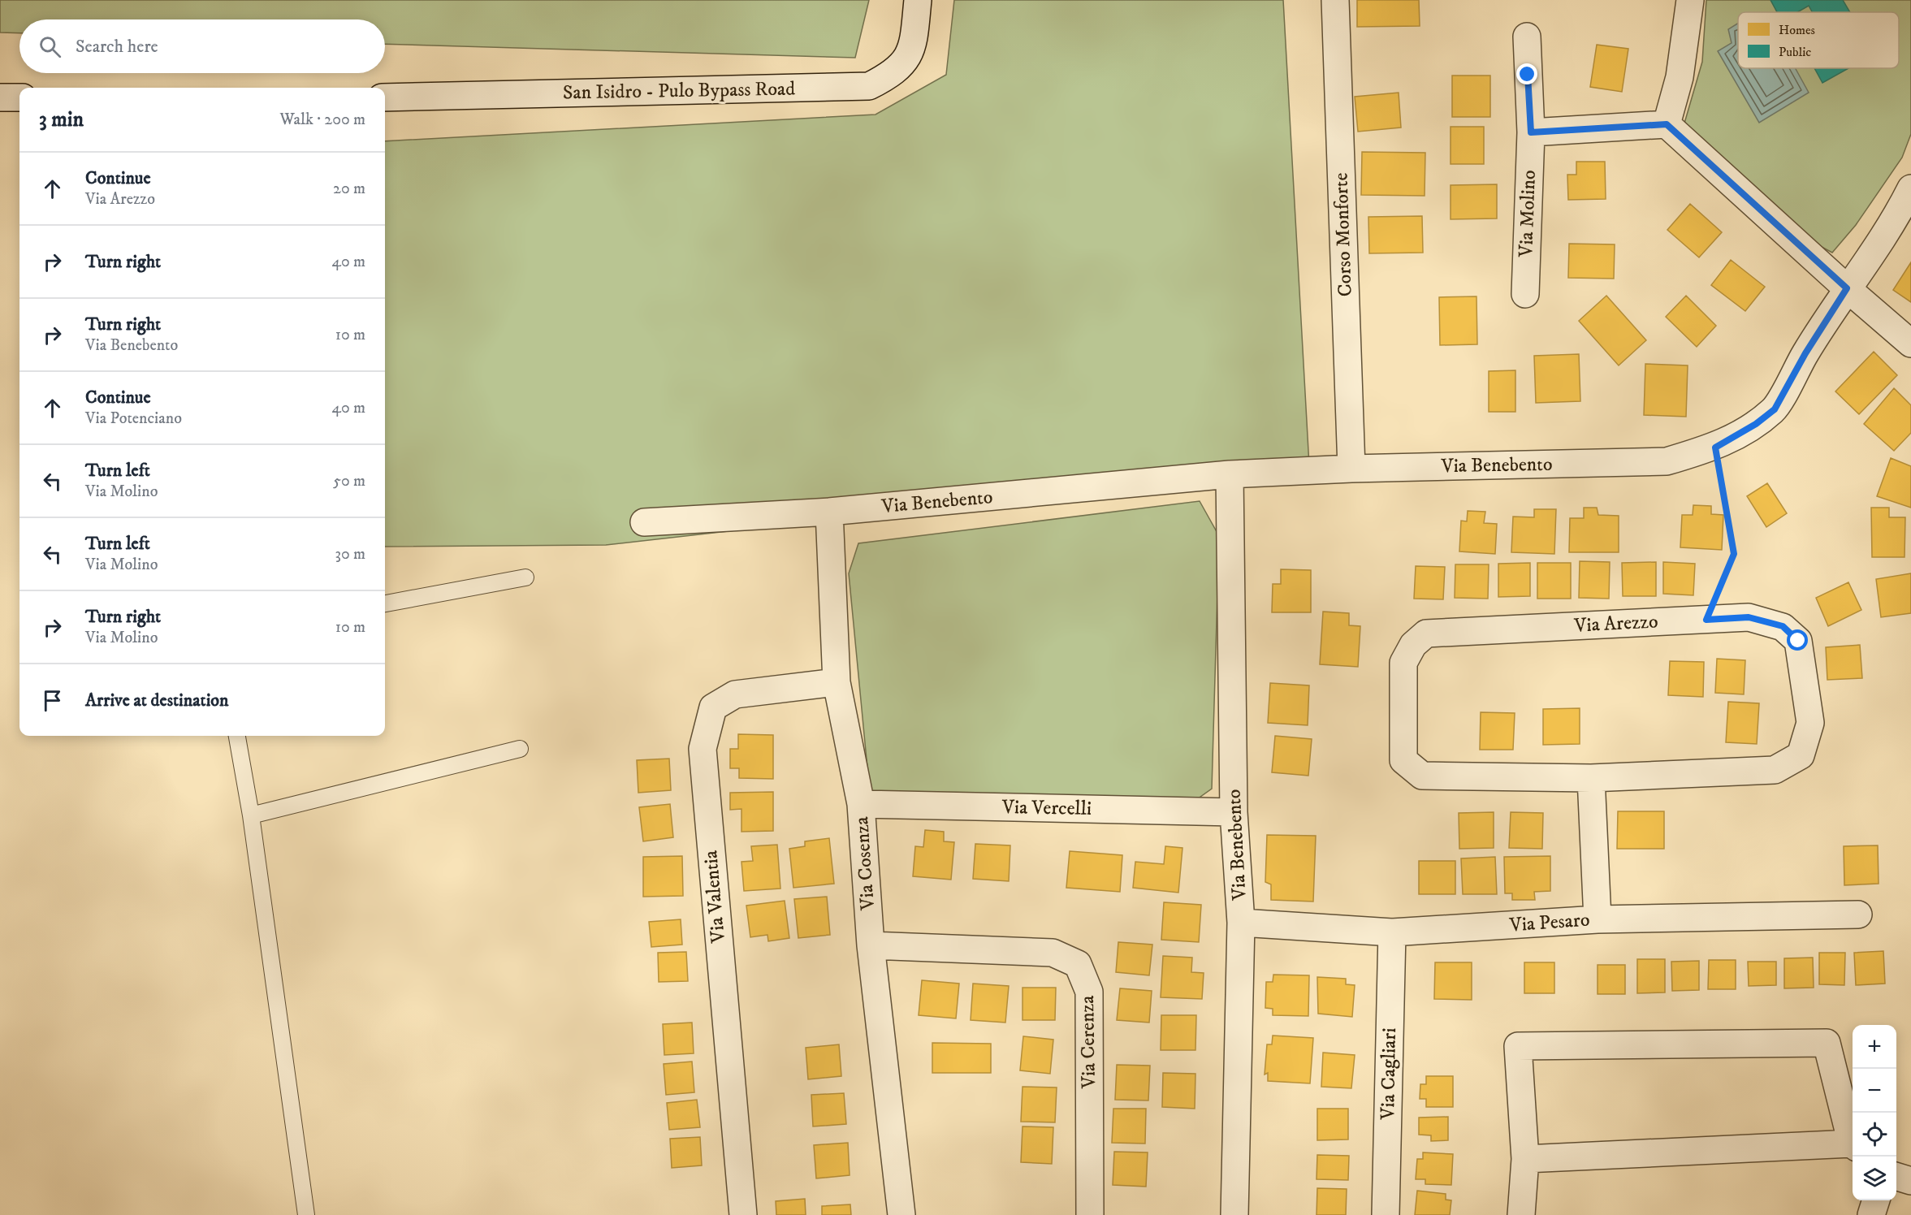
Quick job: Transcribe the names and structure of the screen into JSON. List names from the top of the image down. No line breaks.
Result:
{"streets":{"street":["San Isidro - Pulo Bypass Road","Via Molino","Corso Monforte","Via Benebento","Via Arezzo","Via Vercelli","Via Cosenza","Via Valentia","Via Pesaro","Via Cerenza","Via Cagliari"]},"crossings":[["Corso Monforte","Via Benebento"],["Via Benebento","Via Vercelli"],["Via Benebento","Via Cosenza"],["Via Benebento","Via Pesaro"],["Via Vercelli","Via Cosenza"],["Via Cosenza","Via Valentia"],["Via Cosenza","Via Cerenza"],["Via Pesaro","Via Cagliari"]],"legend":["Homes","Public"],"page":{"search":"Search here","heading":["3 min","Walk · 200 m"],"list":[["Continue","Via Arezzo","20 m"],["Turn right","40 m"],["Turn right","Via Benebento","10 m"],["Continue","Via Potenciano","40 m"],["Turn left","Via Molino","50 m"],["Turn left","Via Molino","30 m"],["Turn right","Via Molino","10 m"],"Arrive at destination"],"map_buttons":["+","−"]}}
